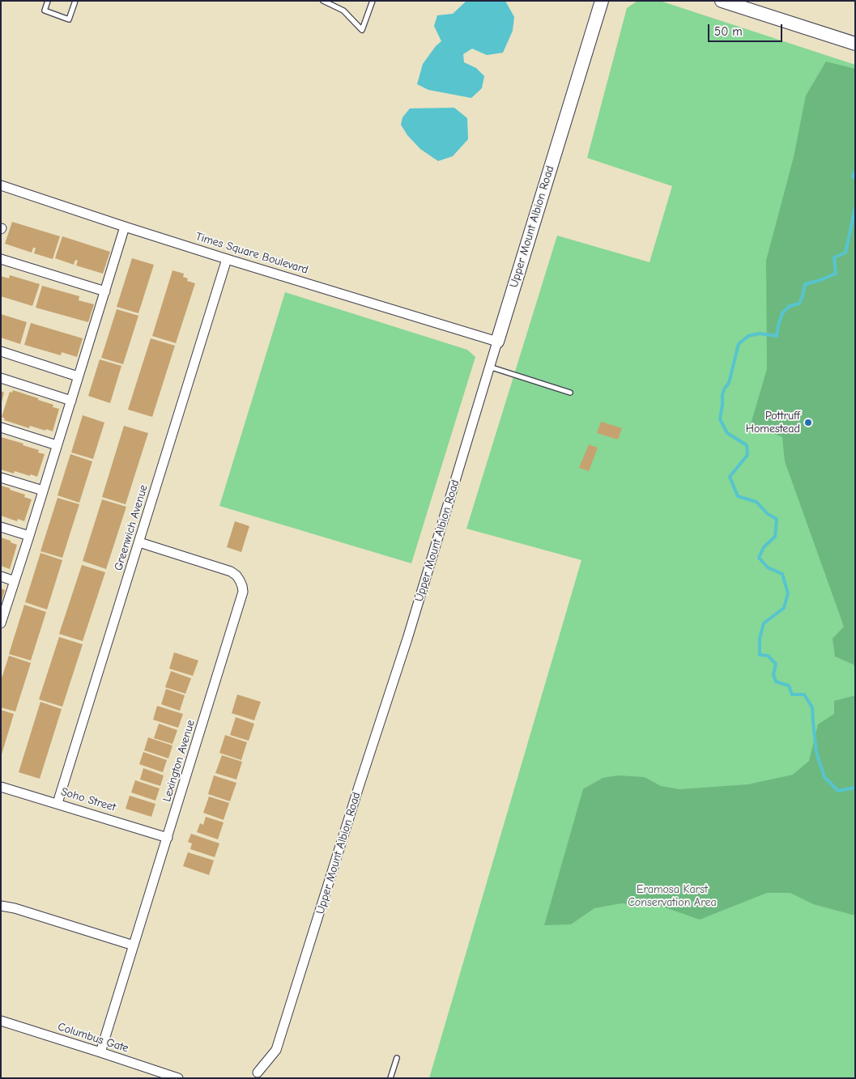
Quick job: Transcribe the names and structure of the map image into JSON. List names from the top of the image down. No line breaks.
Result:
{"streets":{"street":["Upper Mount Albion Road","Times Square Boulevard","Greenwich Avenue","Lexington Avenue","Soho Street","Columbus Gate"]},"crossings":[["Upper Mount Albion Road","Times Square Boulevard"],["Times Square Boulevard","Greenwich Avenue"],["Greenwich Avenue","Lexington Avenue"],["Greenwich Avenue","Soho Street"],["Lexington Avenue","Soho Street"],["Lexington Avenue","Columbus Gate"]],"parks":["Eramosa Karst Conservation Area"],"places":["Pottruff Homestead"],"scale_bar":"50 m"}
